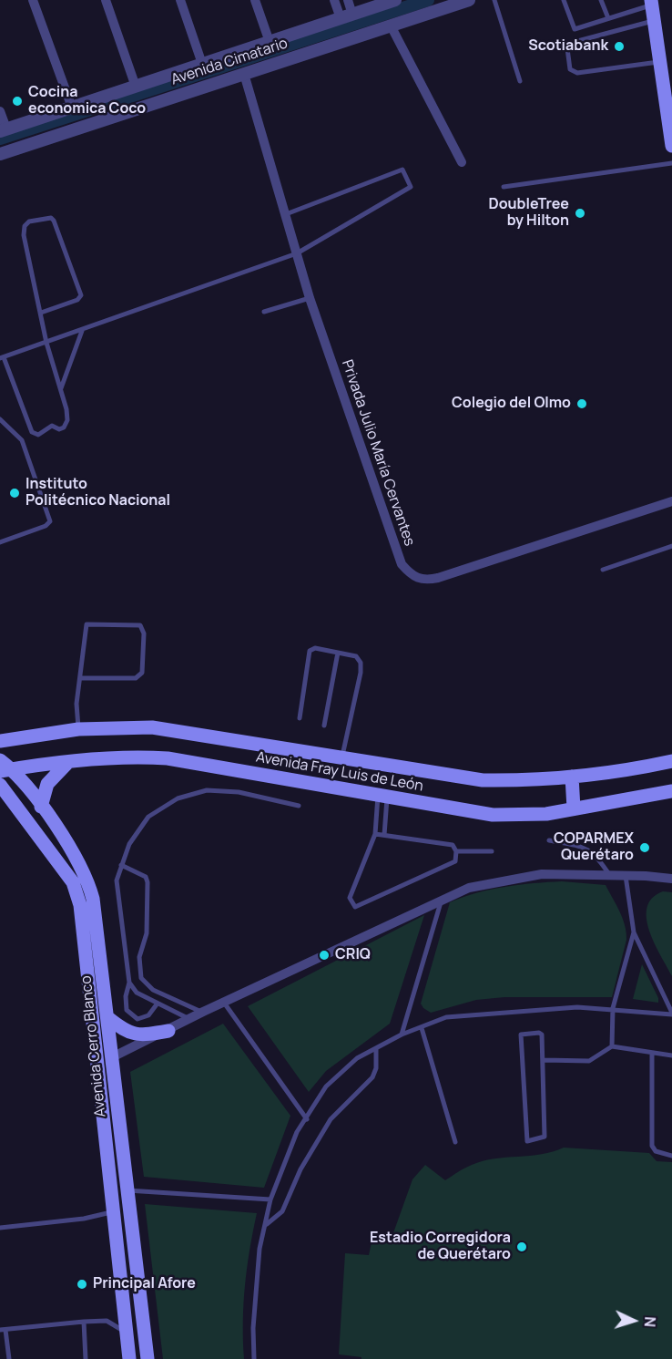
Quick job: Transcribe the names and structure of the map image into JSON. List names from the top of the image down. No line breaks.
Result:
{"streets":{"main road":["Avenida Fray Luis de León","Avenida Cerro Blanco"],"street":["Avenida Cimatario","Privada Julio María Cervantes"]},"crossings":[["Avenida Cimatario","Privada Julio María Cervantes"],["Avenida Fray Luis de León","Avenida Cerro Blanco"]],"places":["Scotiabank","Cocina economica Coco","DoubleTree by Hilton","Colegio del Olmo","Instituto Politécnico Nacional","COPARMEX Querétaro","CRIQ","Estadio Corregidora de Querétaro","Principal Afore"],"north":"right"}
